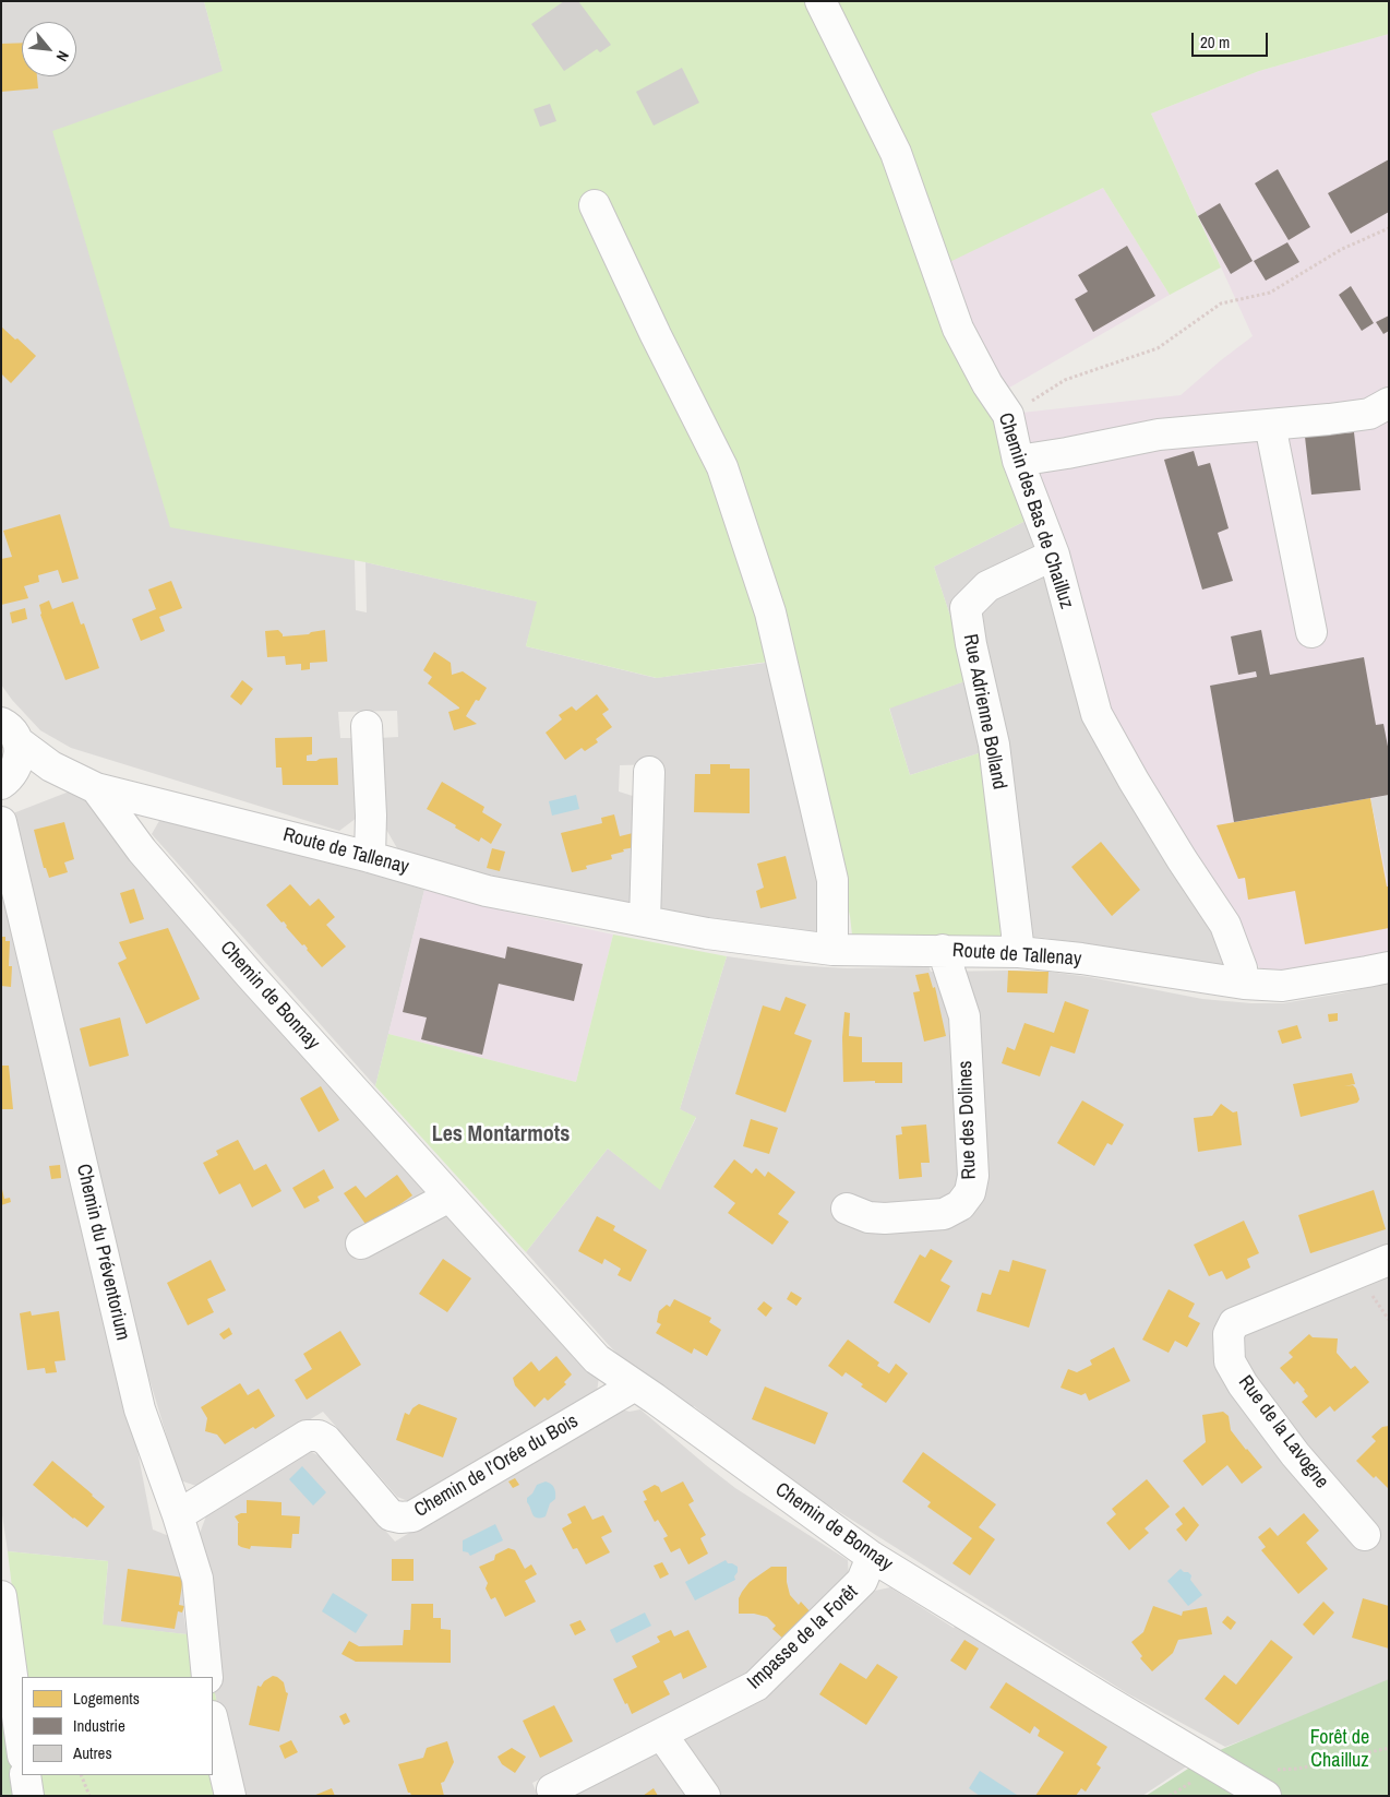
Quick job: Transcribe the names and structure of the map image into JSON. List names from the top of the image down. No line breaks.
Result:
{"streets":{"street":["Chemin des Bas de Chailluz","Rue Adrienne Bolland","Route de Tallenay","Chemin de Bonnay","Rue des Dolines","Chemin du Préventorium","Rue de la Lavogne","Chemin de l’Orée du Bois","Impasse de la Forêt"]},"crossings":[["Chemin des Bas de Chailluz","Rue Adrienne Bolland"],["Chemin des Bas de Chailluz","Route de Tallenay"],["Rue Adrienne Bolland","Route de Tallenay"],["Route de Tallenay","Chemin de Bonnay"],["Route de Tallenay","Rue des Dolines"],["Chemin de Bonnay","Chemin de l’Orée du Bois"],["Chemin de Bonnay","Impasse de la Forêt"],["Chemin du Préventorium","Chemin de l’Orée du Bois"]],"districts":["Les Montarmots"],"parks":["Forêt de Chailluz"],"legend":["Logements","Industrie","Autres"],"scale_bar":"20 m","north":"bottom right"}
